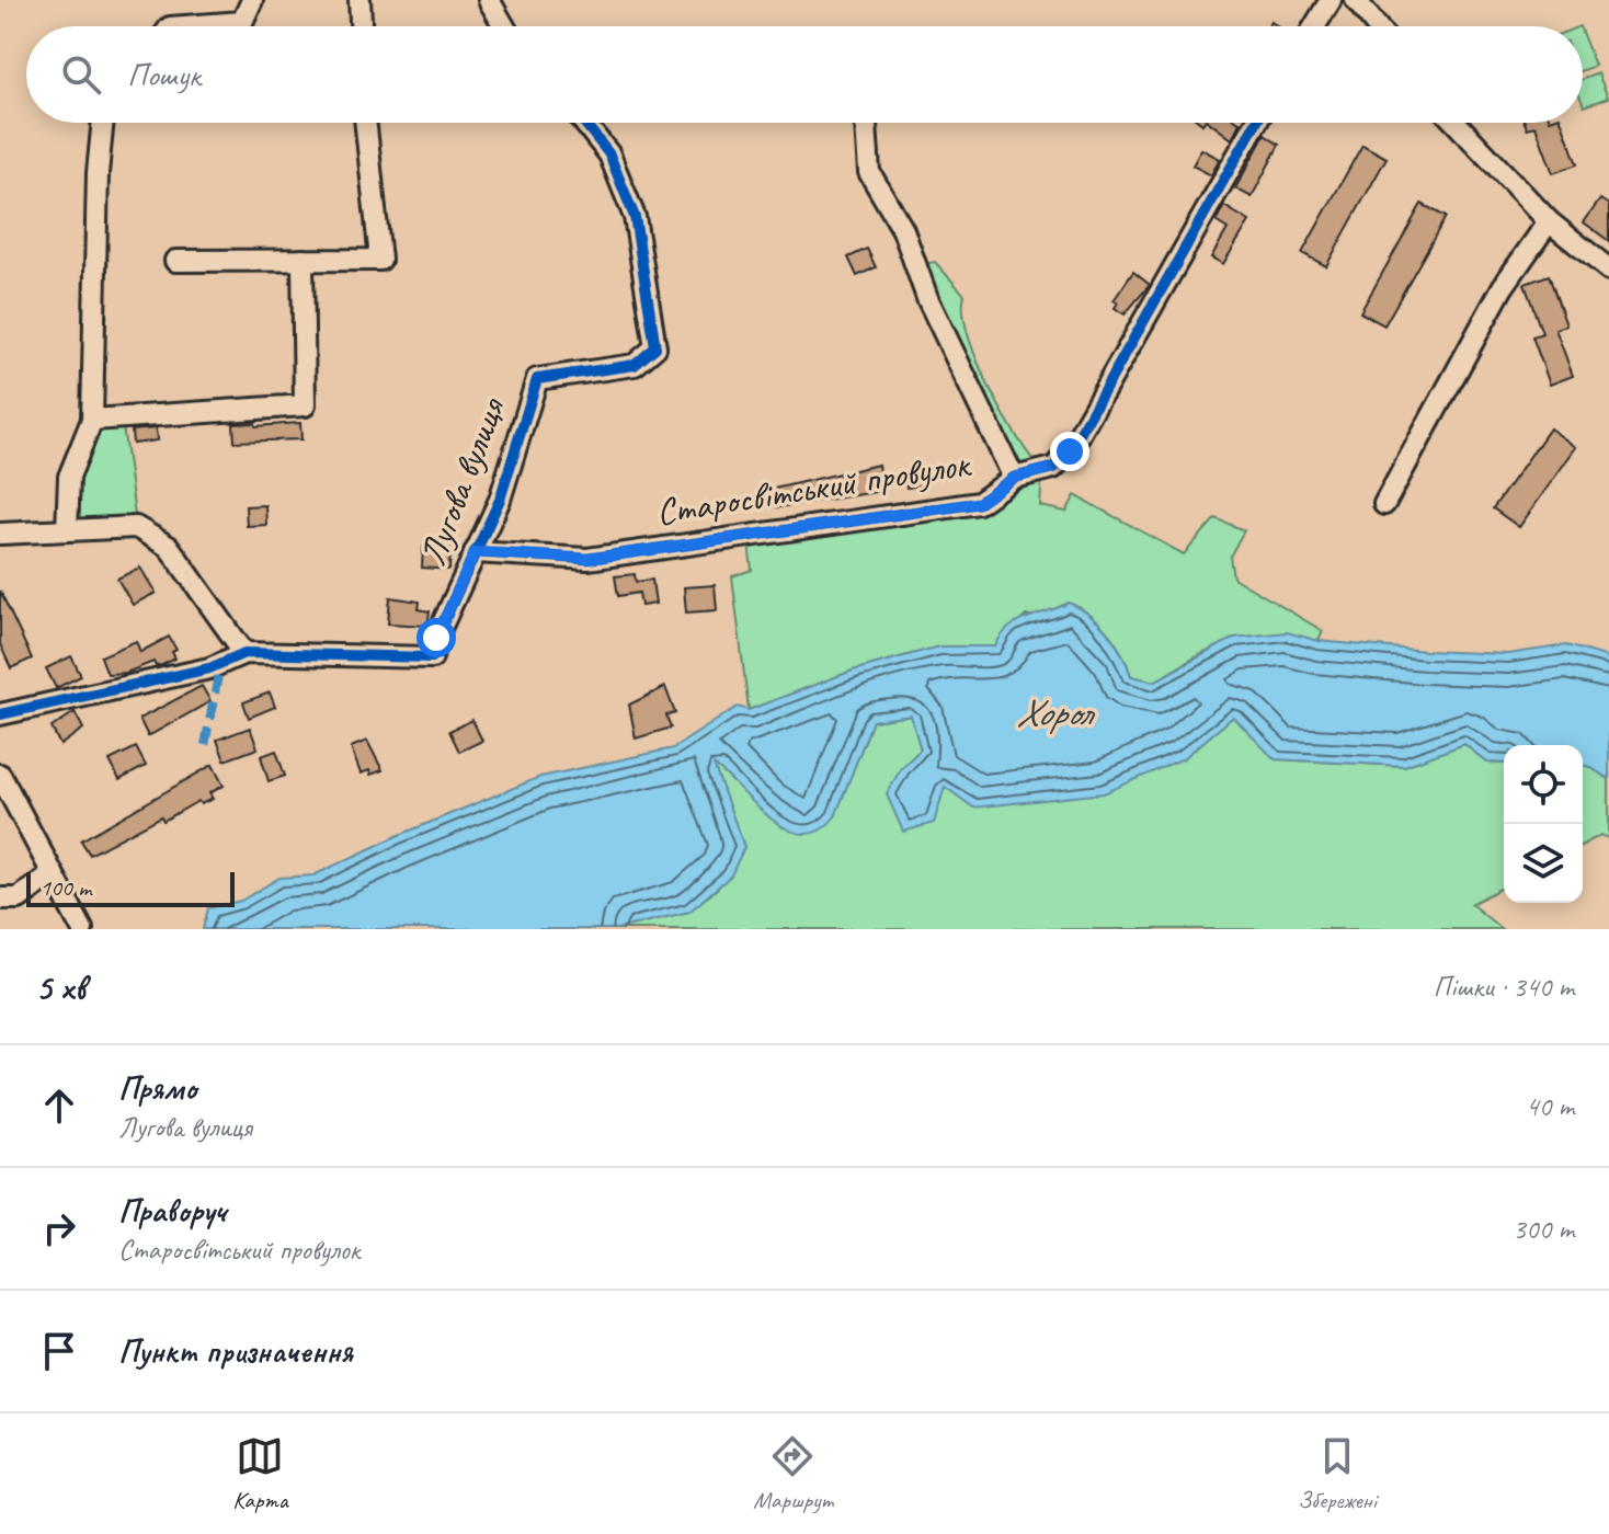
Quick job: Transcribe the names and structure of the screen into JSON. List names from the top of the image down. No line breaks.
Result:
{"streets":{"street":["Лугова вулиця","Старосвітський провулок"]},"crossings":[["Лугова вулиця","Старосвітський провулок"]],"water":["Хорол"],"scale_bar":"100 m","page":{"search":"Пошук","scale":"100 m","heading":["5 хв","Пішки · 340 m"],"list":[["Прямо","Лугова вулиця","40 m"],["Праворуч","Старосвітський провулок","300 m"],"Пункт призначення"],"nav":["Карта","Маршрут","Збережені"]}}
